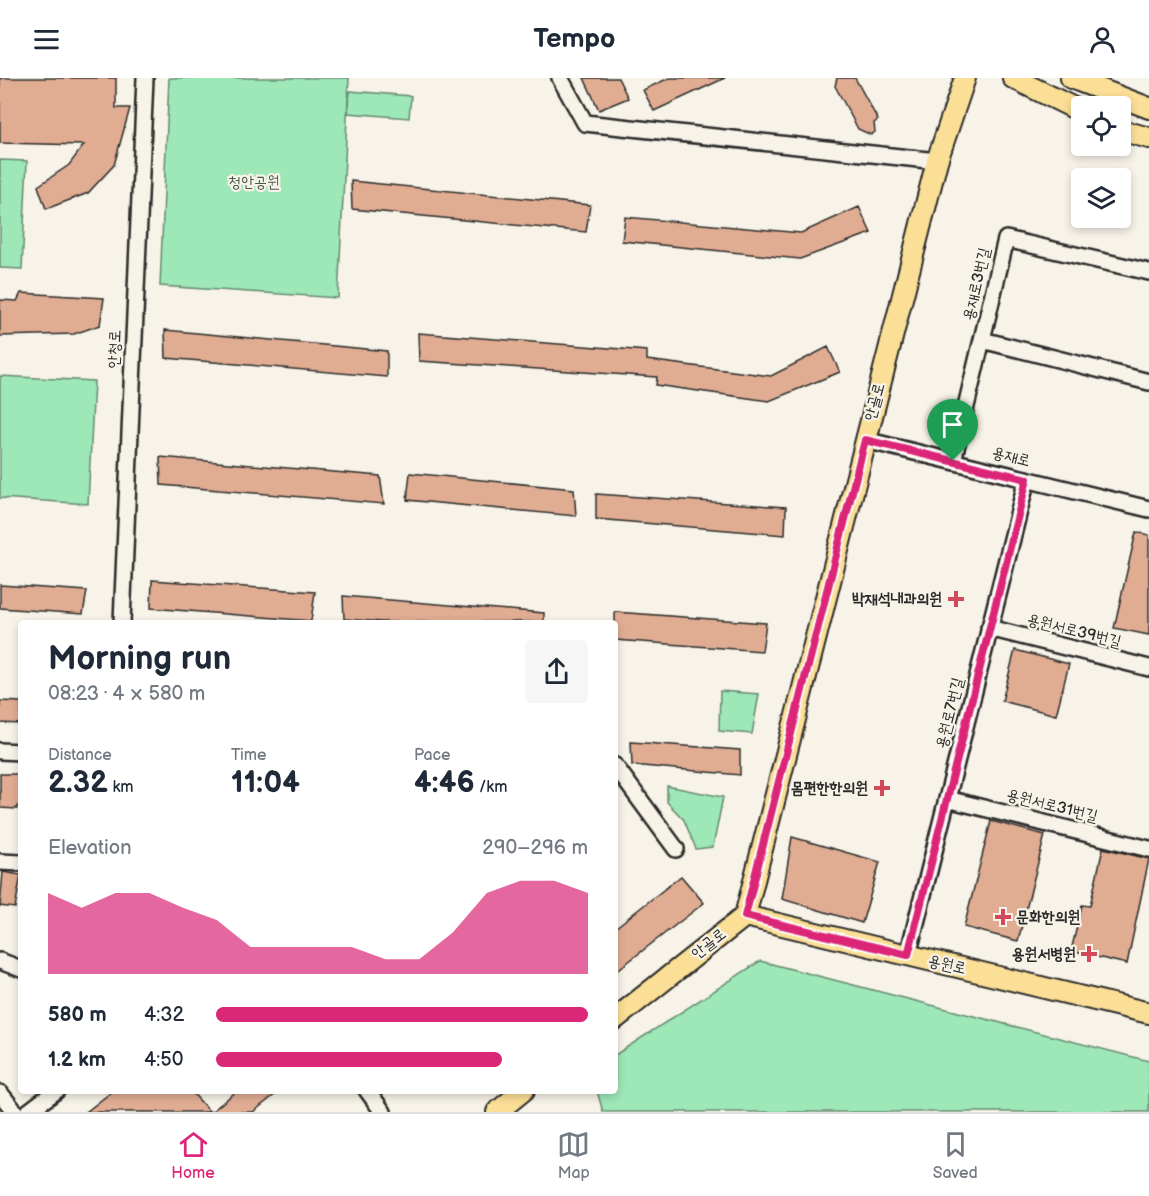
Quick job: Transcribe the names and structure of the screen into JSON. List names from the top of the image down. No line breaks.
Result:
{"streets":{"main road":["안골로","용원로"],"street":["용재로3번길","안청로","용재로","용원서로39번길","용원로7번길","용원서로31번길"]},"crossings":[["용재로3번길","용재로"],["안골로","용재로"],["안골로","용원로"],["용재로","용원로7번길"],["용원서로39번길","용원로7번길"],["용원로7번길","용원서로31번길"],["용원로7번길","용원로"]],"parks":["청안공원"],"places":{"health":["박재석내과의원","몸편한한의원","문화한의원","용원서병원"]},"page":{"header":"Tempo","heading":["Morning run","08:23 · 4 × 580 m"],"stats":[["Distance","2.32 km"],["Time","11:04"],["Pace","4:46 /km"]],"chart":["Elevation","290–296 m"],"list":[{"name":"580 m","note":"4:32"},{"name":"1.2 km","note":"4:50"}],"tabs":["Home","Map","Saved"]}}
